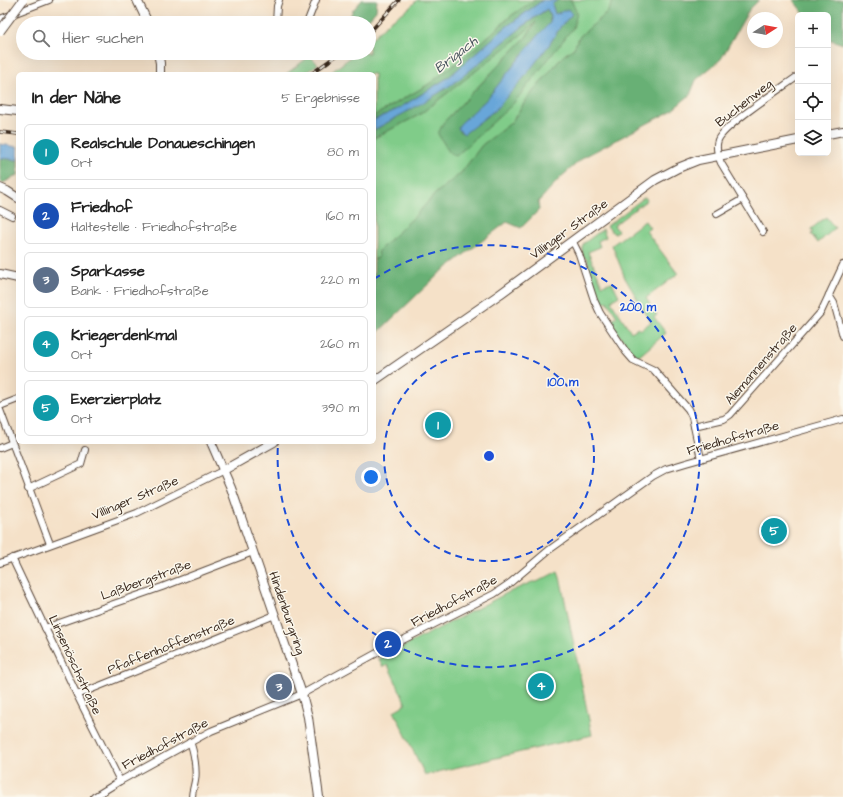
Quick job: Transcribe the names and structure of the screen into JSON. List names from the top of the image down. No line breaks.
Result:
{"streets":{"main road":["Villinger Straße","Hindenburgring"],"street":["Buchenweg","Alemannenstraße","Friedhofstraße","Laßbergstraße","Pfaffenhoffenstraße","Linsenöschstraße"]},"crossings":[["Buchenweg","Villinger Straße"],["Villinger Straße","Hindenburgring"],["Villinger Straße","Linsenöschstraße"],["Friedhofstraße","Hindenburgring"],["Friedhofstraße","Linsenöschstraße"],["Laßbergstraße","Hindenburgring"],["Laßbergstraße","Linsenöschstraße"],["Hindenburgring","Pfaffenhoffenstraße"],["Pfaffenhoffenstraße","Linsenöschstraße"]],"water":["Brigach"],"north":"right","page":{"map_buttons":["+","−"],"search":"Hier suchen","heading":["In der Nähe","5 Ergebnisse"],"list":[{"mark":"1","name":"Realschule Donaueschingen","note":"Ort","value":"80 m"},{"mark":"2","name":"Friedhof","note":"Haltestelle · Friedhofstraße","value":"160 m"},{"mark":"3","name":"Sparkasse","note":"Bank · Friedhofstraße","value":"220 m"},{"mark":"4","name":"Kriegerdenkmal","note":"Ort","value":"260 m"},{"mark":"5","name":"Exerzierplatz","note":"Ort","value":"390 m"}],"pins":["1","5","2","4","3"]},"rings":["200 m","100 m"]}
